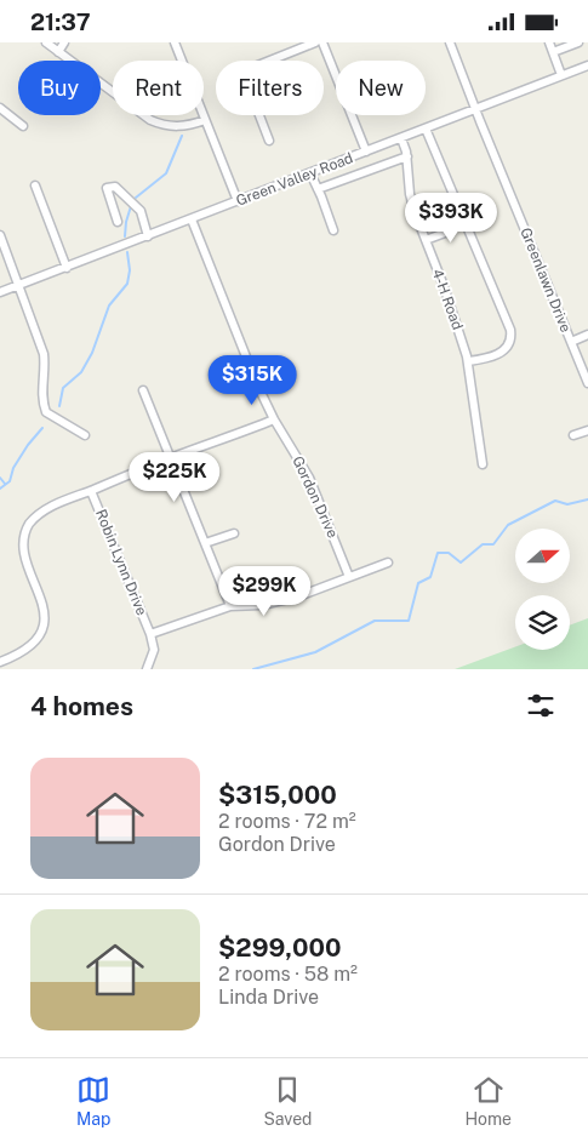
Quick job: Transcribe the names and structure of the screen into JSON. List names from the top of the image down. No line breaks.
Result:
{"streets":{"street":["Green Valley Road","Greenlawn Drive","4-H Road","Gordon Drive","Robin Lynn Drive"]},"crossings":[["Green Valley Road","Greenlawn Drive"],["Green Valley Road","4-H Road"],["Green Valley Road","Gordon Drive"]],"north":"right","page":{"status":"21:37","chip":["Buy","Rent","Filters","New"],"price":["$393K","$315K","$225K","$299K"],"heading":"4 homes","list":[{"name":"$315,000","note":"2 rooms · 72 m² · Gordon Drive"},{"name":"$299,000","note":"2 rooms · 58 m² · Linda Drive"}],"tabs":["Map","Saved","Home"]}}
